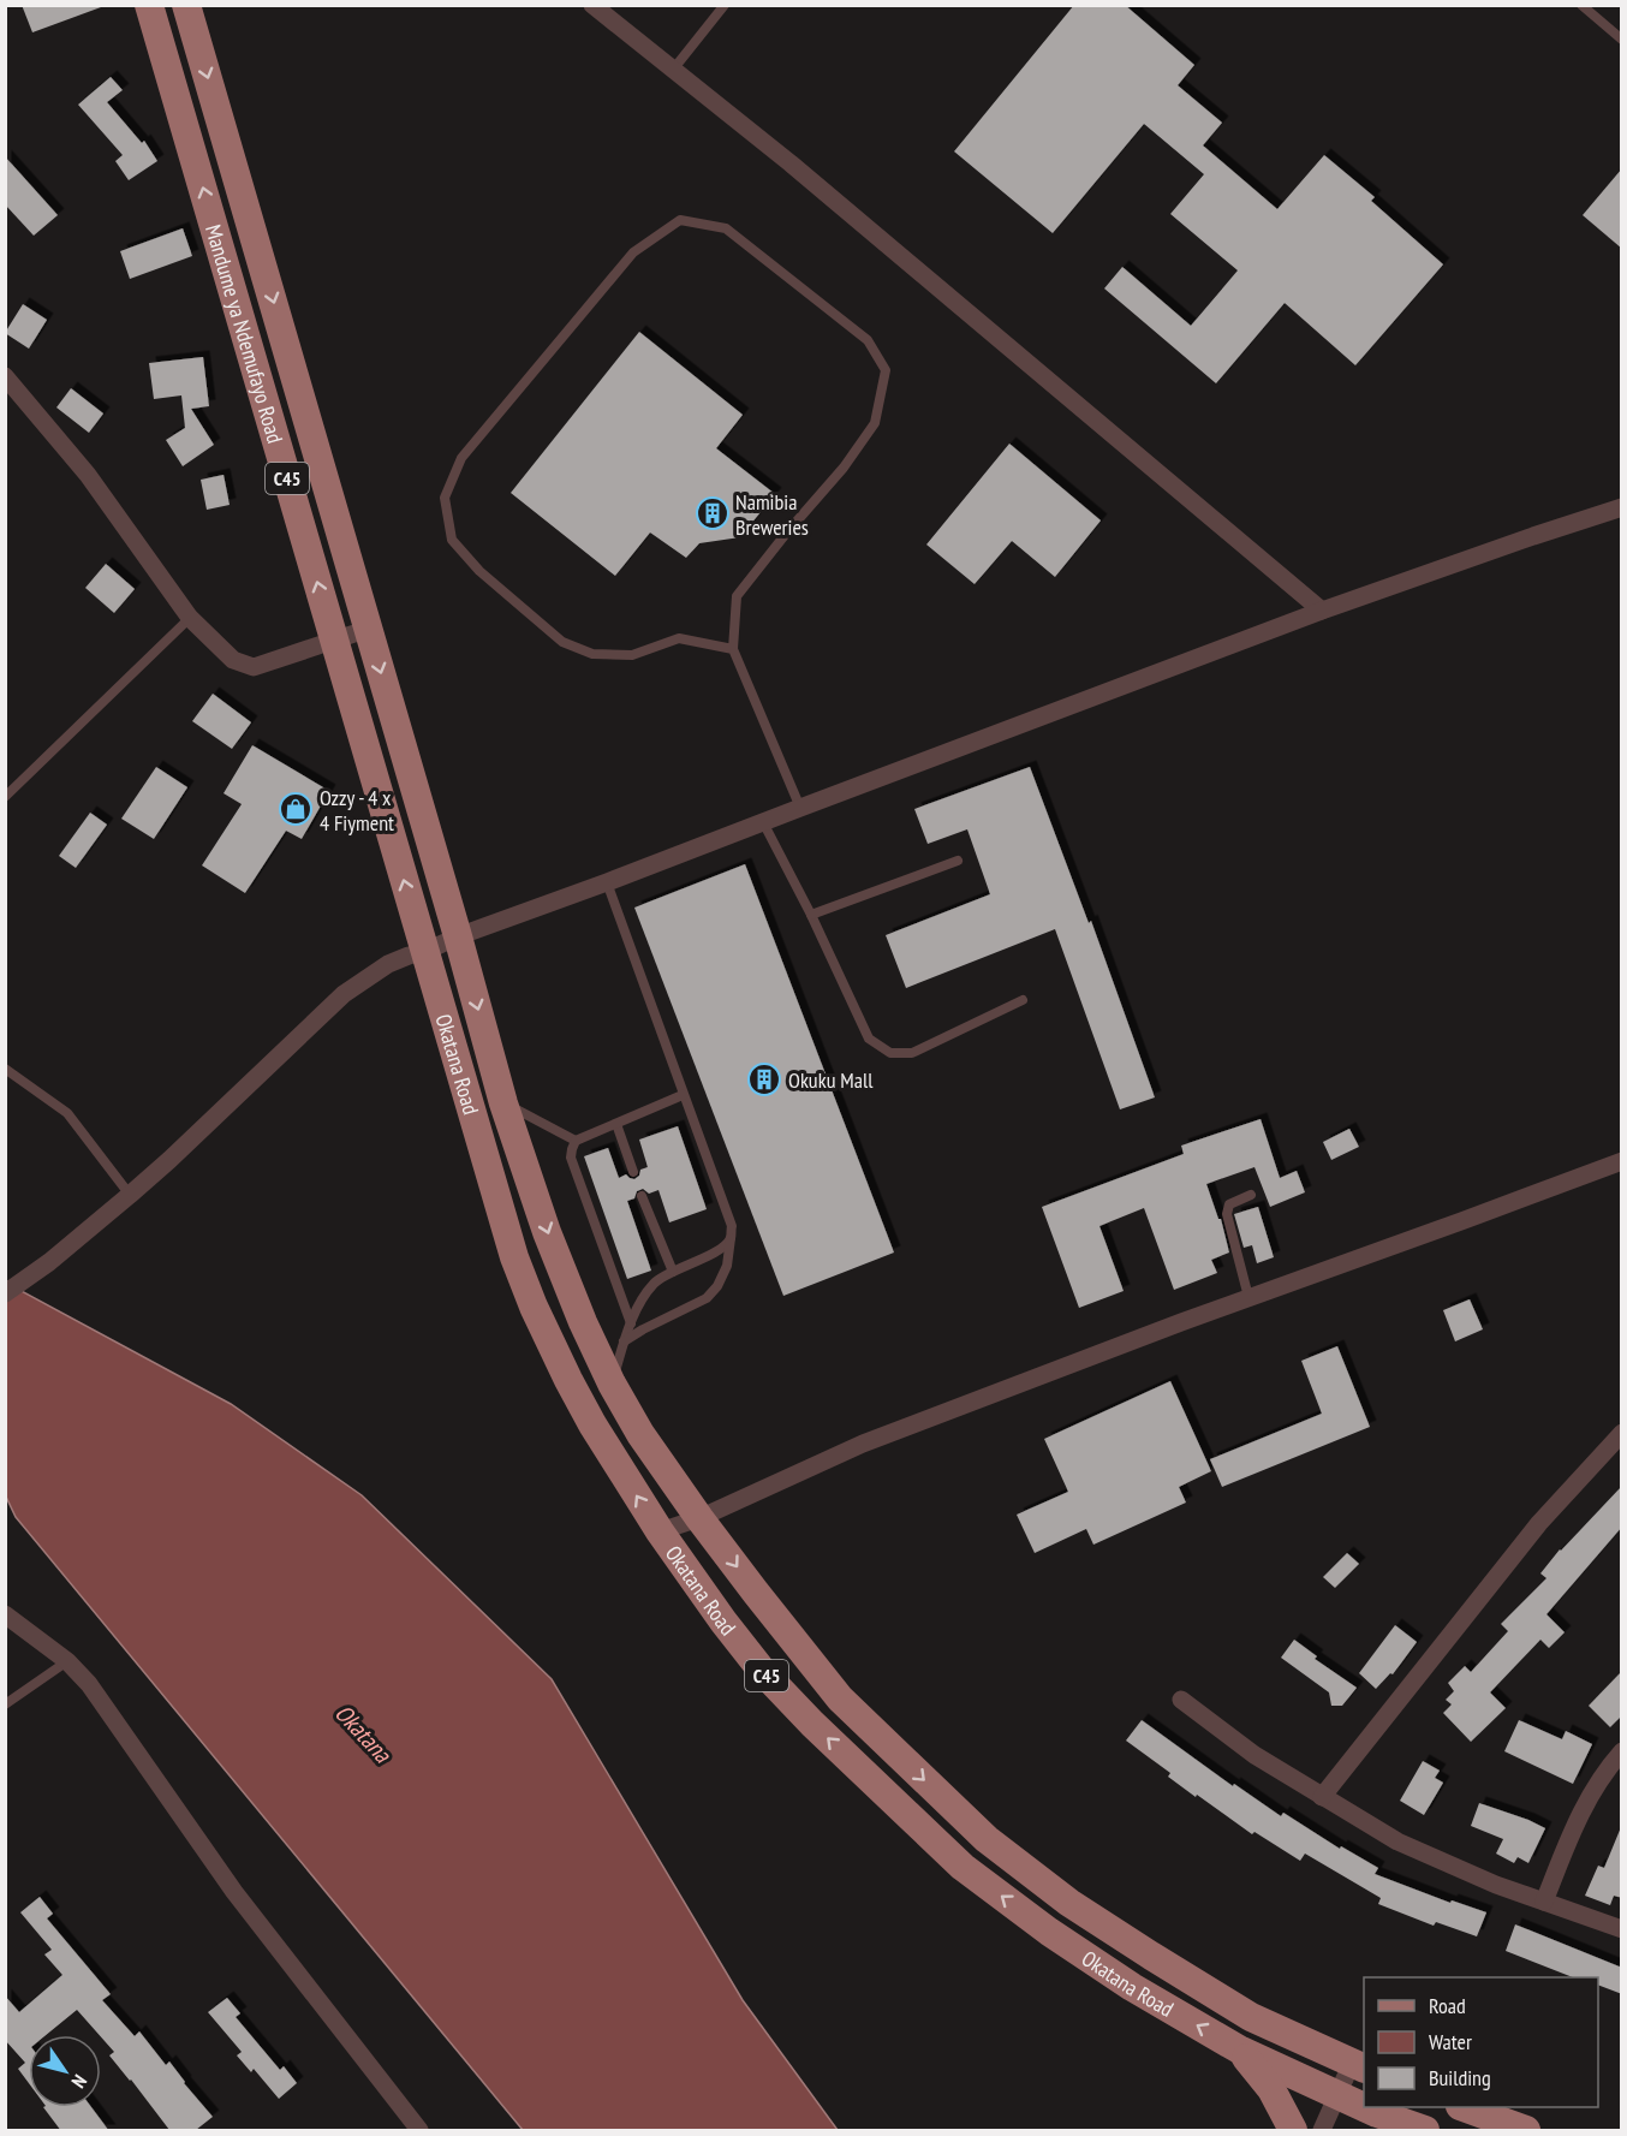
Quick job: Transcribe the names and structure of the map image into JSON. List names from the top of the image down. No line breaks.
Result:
{"streets":{"main road":["Mandume ya Ndemufayo Road","C45","Okatana Road"]},"crossings":[["Mandume ya Ndemufayo Road","Okatana Road"]],"water":["Okatana"],"places":{"building":["Namibia Breweries","Okuku Mall"],"shop":["Ozzy - 4 x 4 Fiyment"]},"legend":["Road","Water","Building"],"north":"bottom right"}
